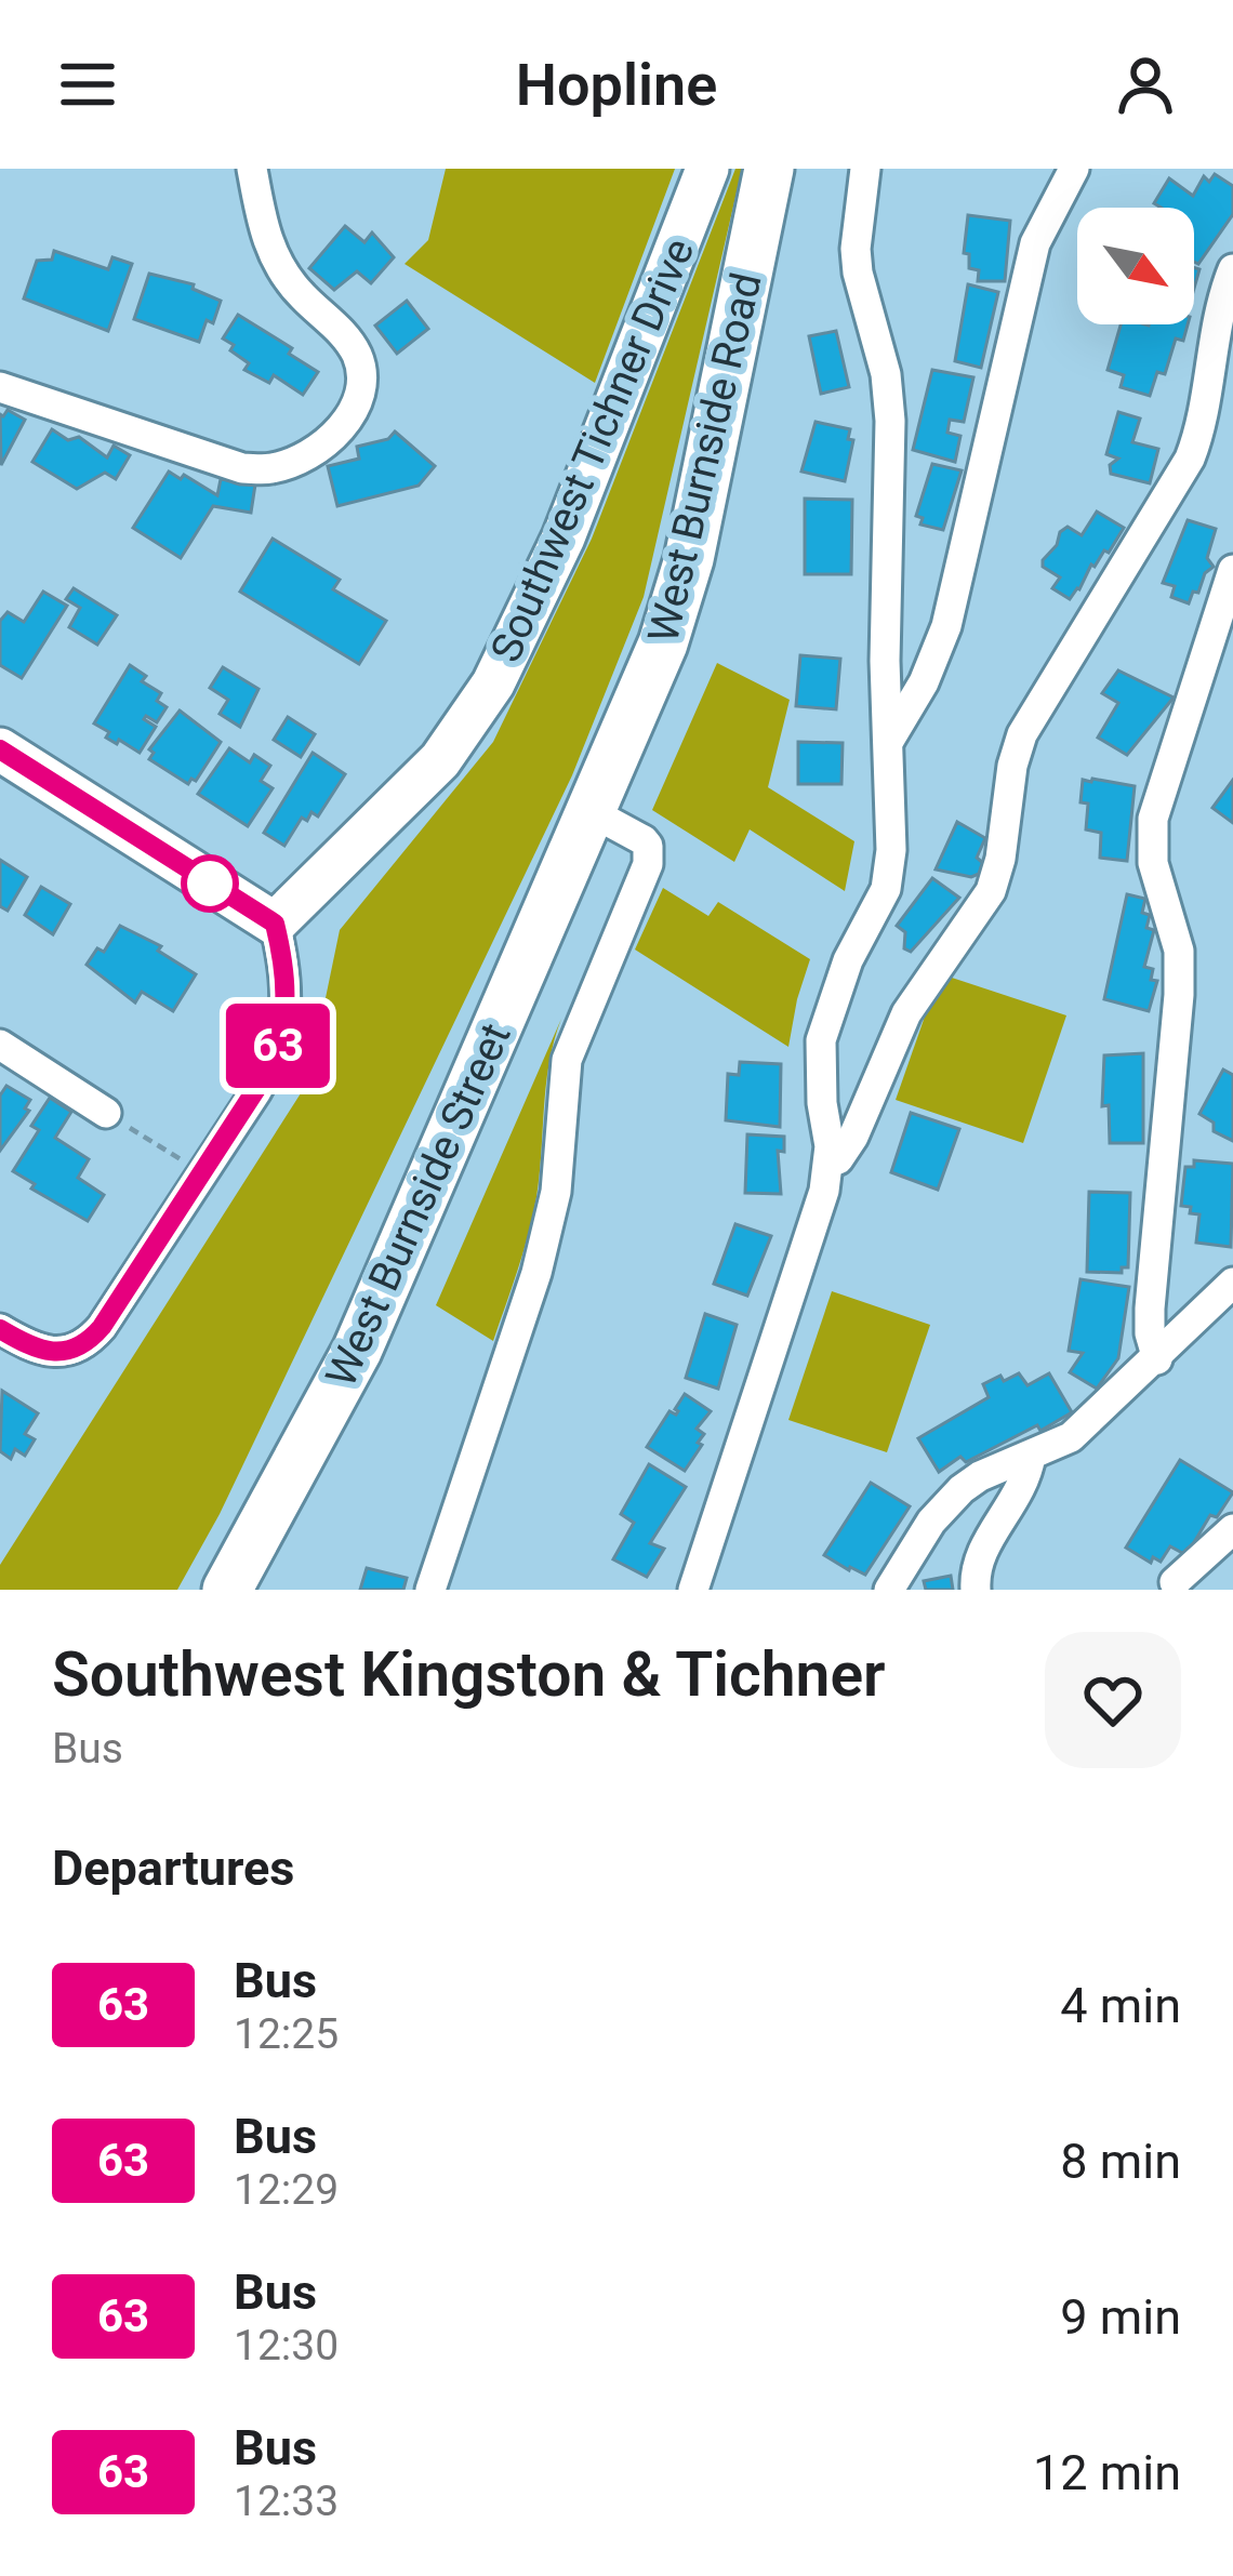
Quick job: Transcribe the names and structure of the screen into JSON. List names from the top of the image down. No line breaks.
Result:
{"streets":{"main road":["West Burnside Road","West Burnside Street"],"street":["Southwest Tichner Drive"]},"crossings":[["West Burnside Road","West Burnside Street"]],"lines":["bus line 63"],"north":"bottom right","page":{"header":"Hopline","on_map":"63","heading":[["Southwest Kingston & Tichner","Bus"],"Departures"],"list":[{"mark":"63","name":"Bus","note":"12:25","value":"4 min"},{"mark":"63","name":"Bus","note":"12:29","value":"8 min"},{"mark":"63","name":"Bus","note":"12:30","value":"9 min"},{"mark":"63","name":"Bus","note":"12:33","value":"12 min"}]}}
